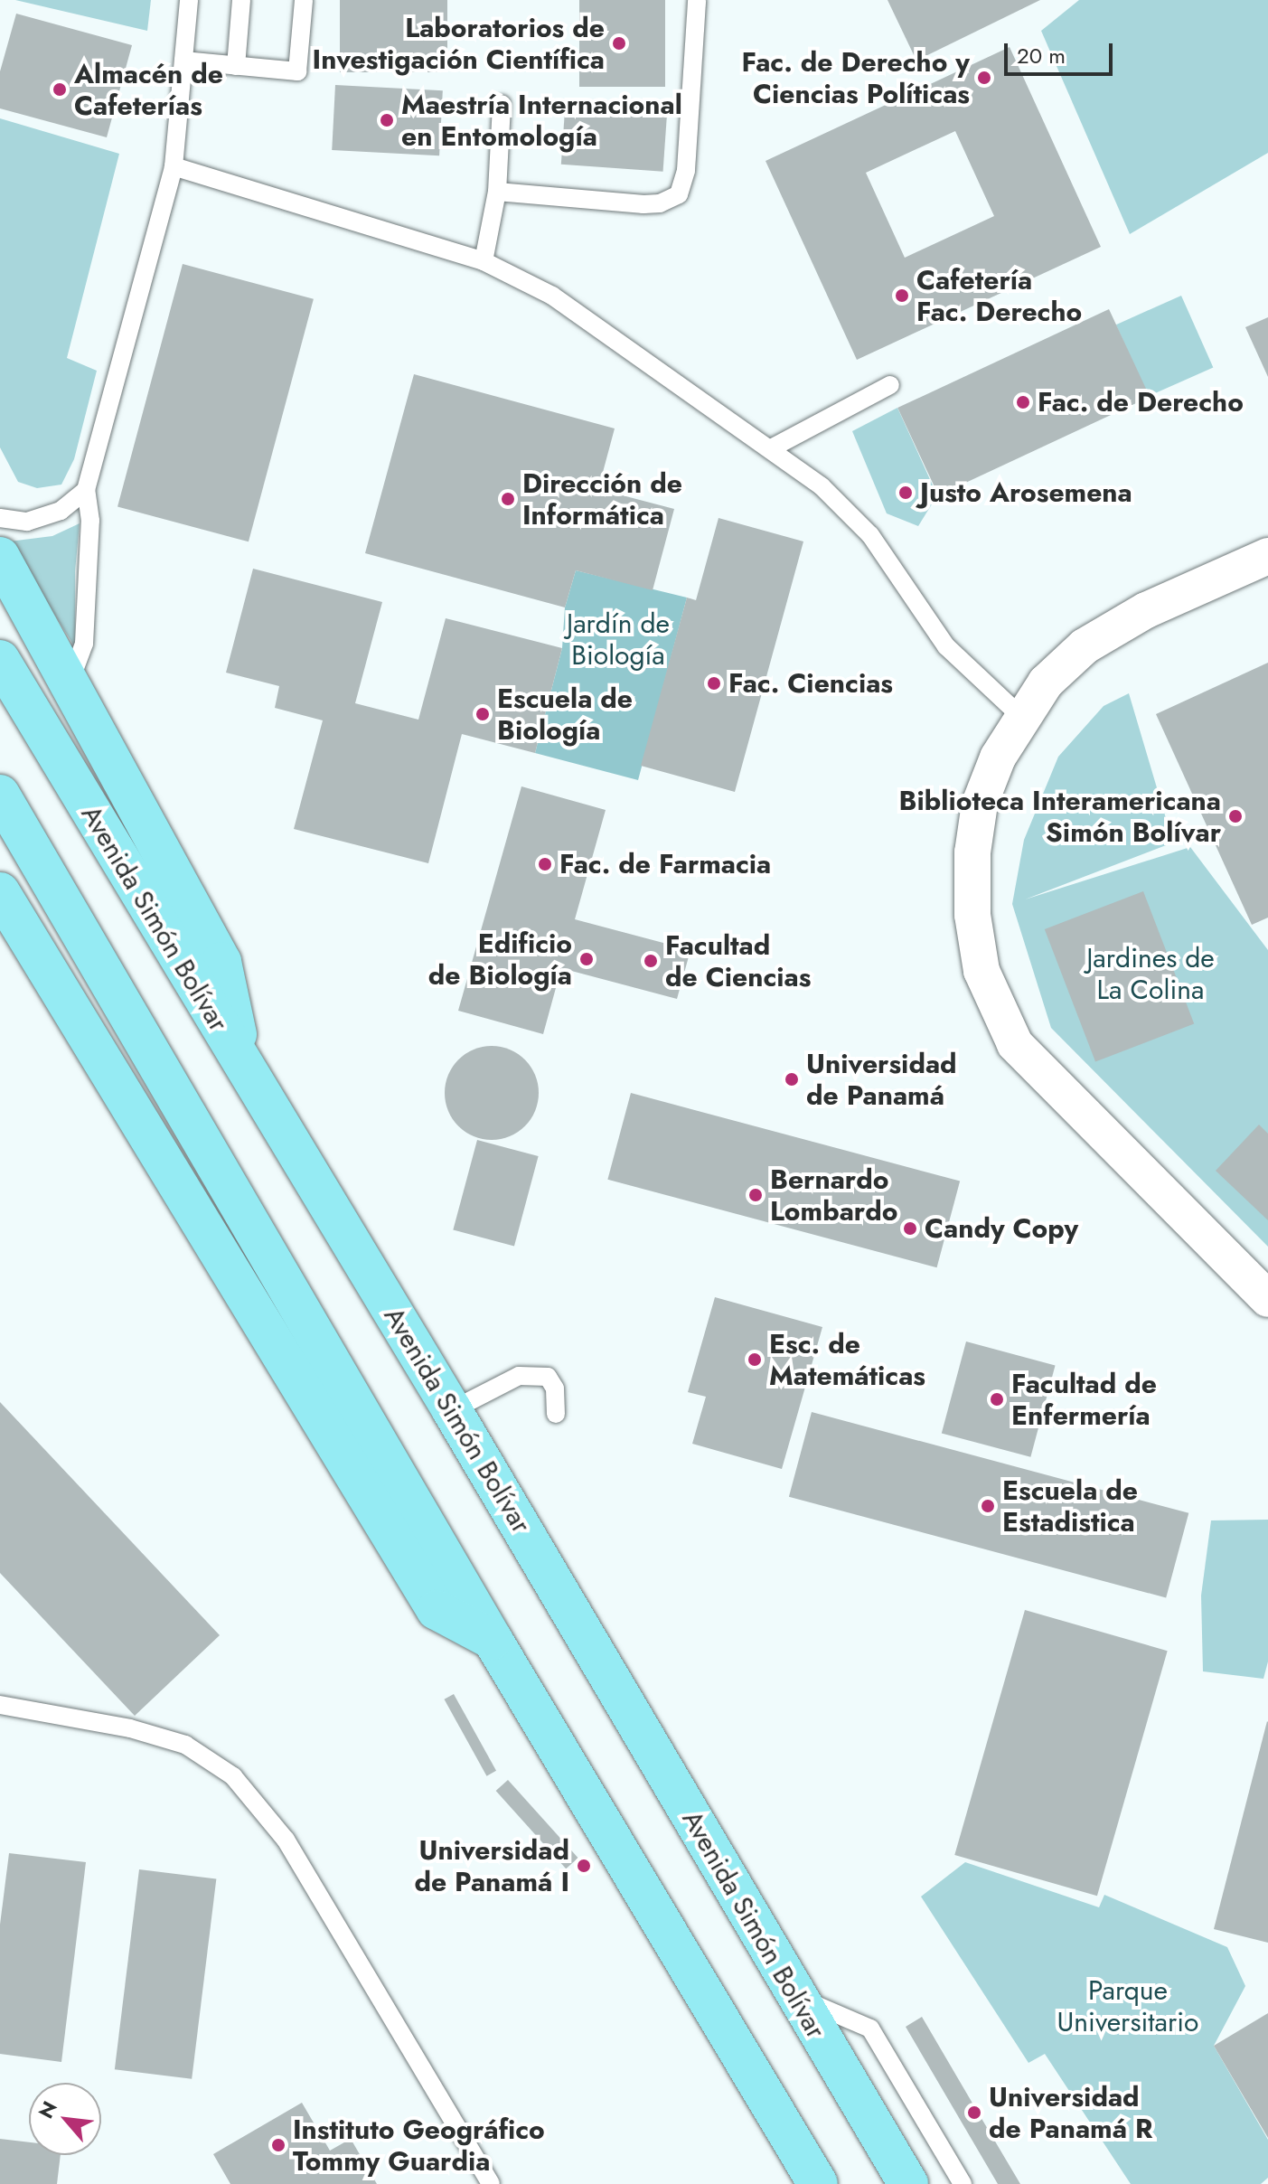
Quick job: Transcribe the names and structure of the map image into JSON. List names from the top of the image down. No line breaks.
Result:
{"streets":{"main road":["Avenida Simón Bolívar"]},"parks":["Jardín de Biología","Jardines de La Colina","Parque Universitario"],"places":["Laboratorios de Investigación Científica","Fac. de Derecho y Ciencias Políticas","Almacén de Cafeterías","Maestría Internacional en Entomología","Cafetería Fac. Derecho","Fac. de Derecho","Justo Arosemena","Dirección de Informática","Fac. Ciencias","Escuela de Biología","Biblioteca Interamericana Simón Bolívar","Fac. de Farmacia","Edificio de Biología","Facultad de Ciencias","Universidad de Panamá","Bernardo Lombardo","Candy Copy","Esc. de Matemáticas","Facultad de Enfermería","Escuela de Estadistica","Universidad de Panamá I","Universidad de Panamá R","Instituto Geográfico Tommy Guardia"],"scale_bar":"20 m","north":"top left"}
